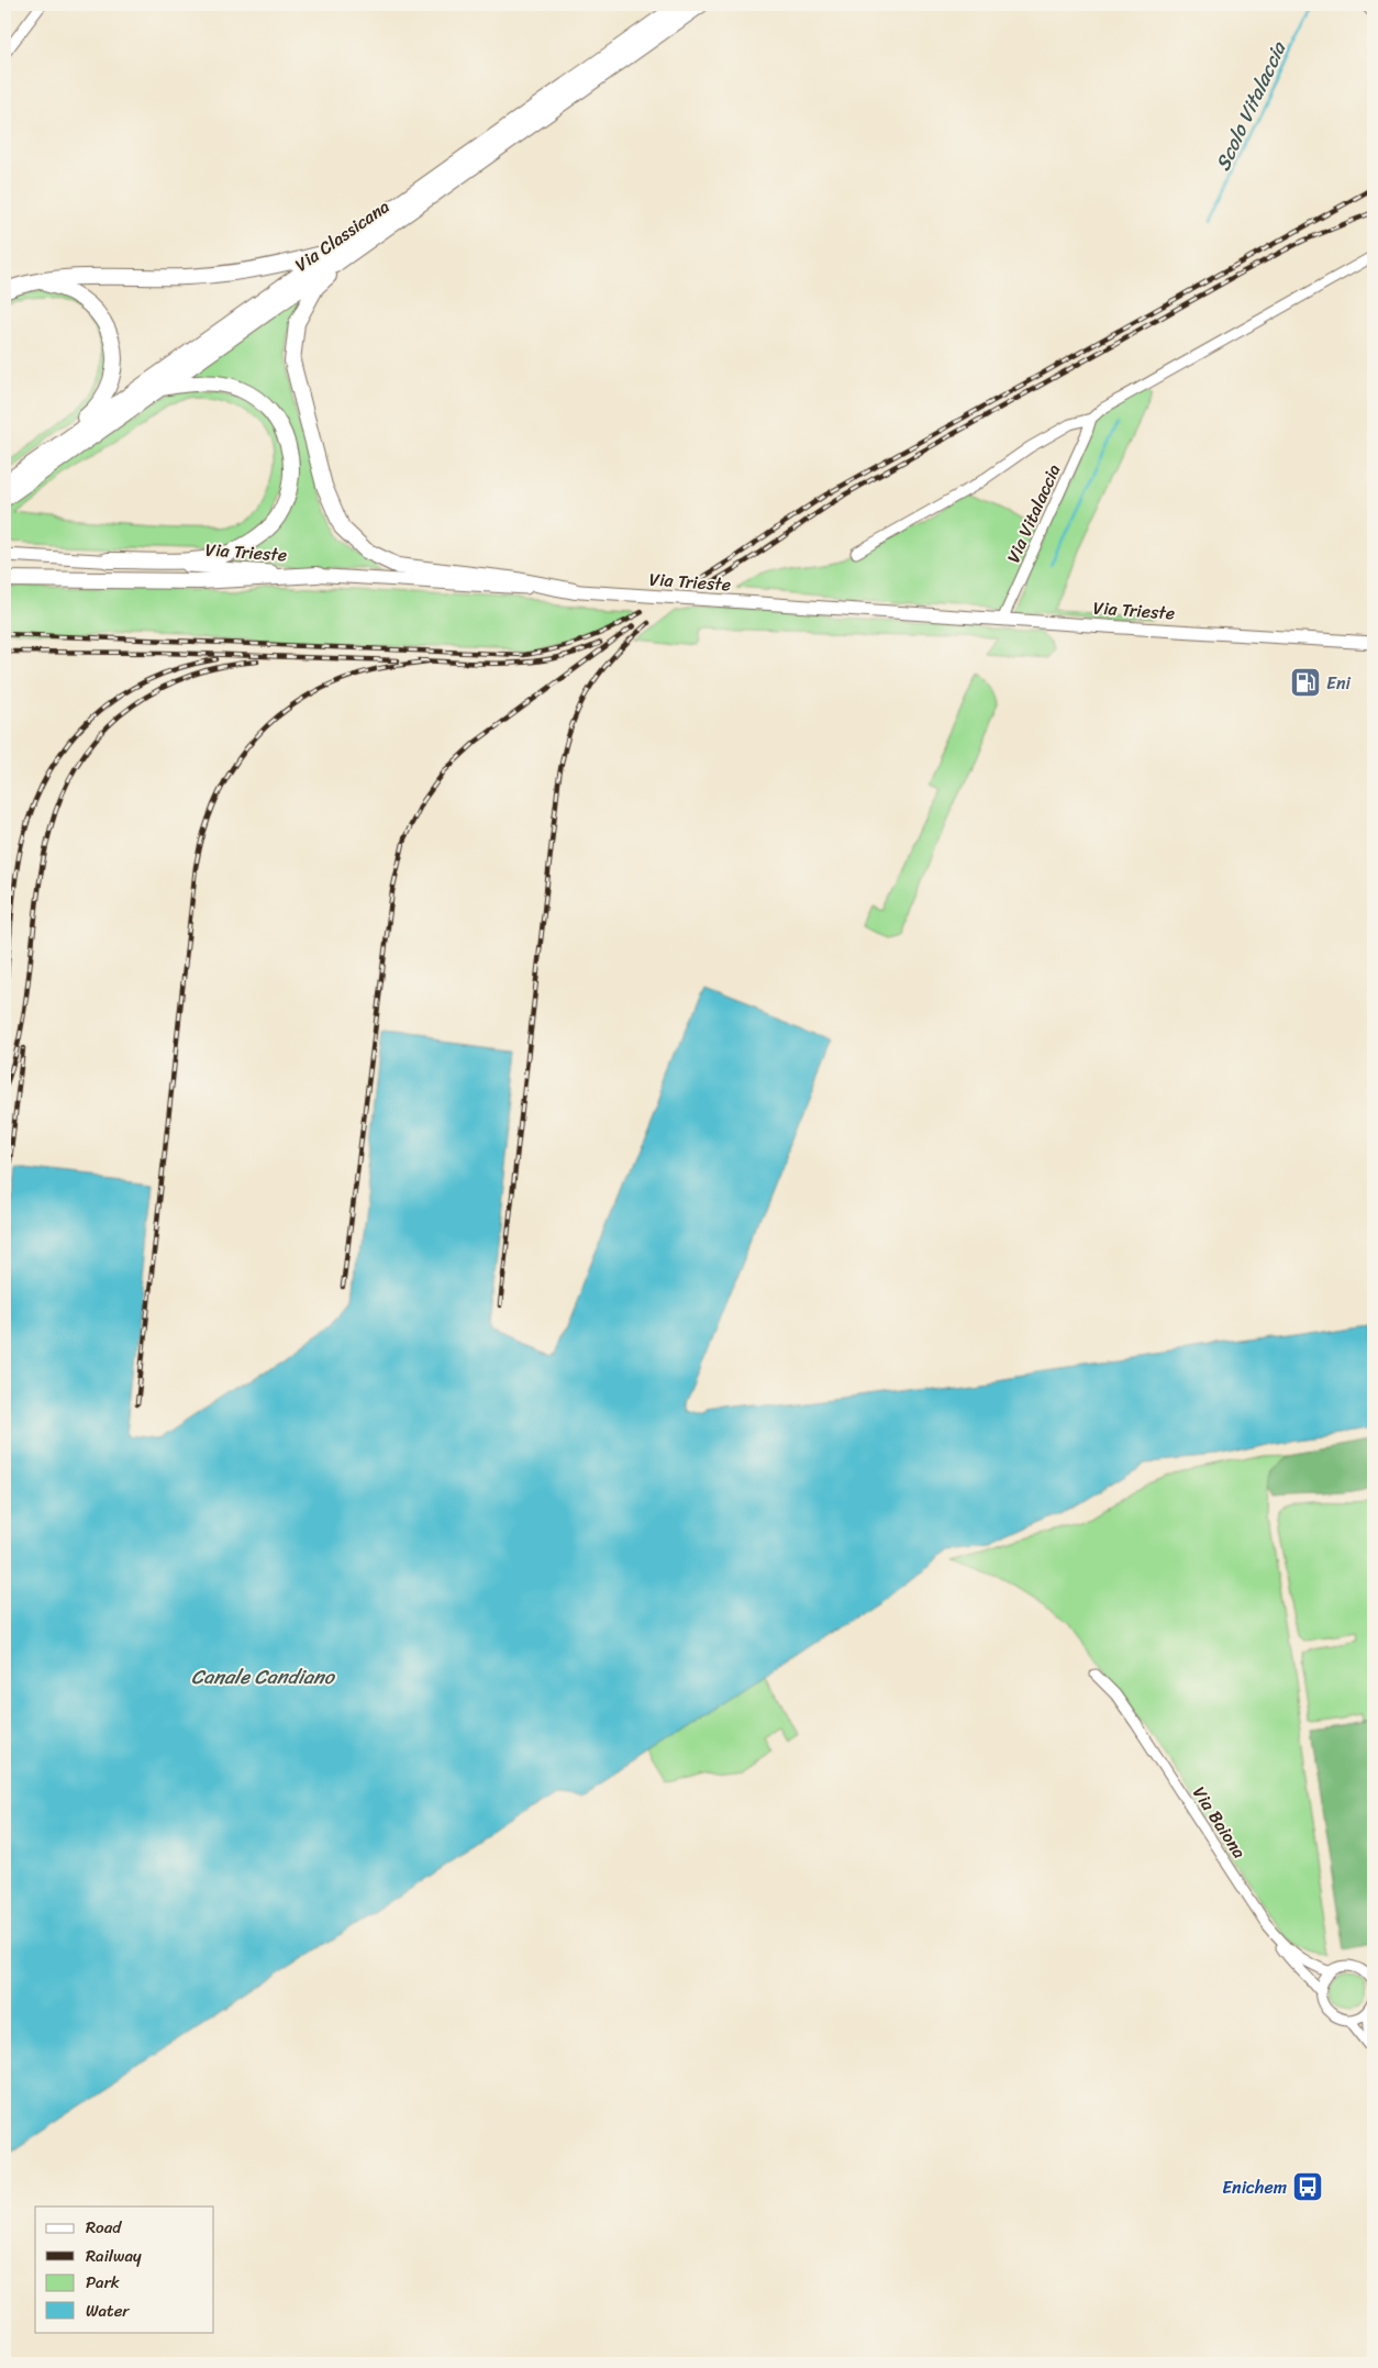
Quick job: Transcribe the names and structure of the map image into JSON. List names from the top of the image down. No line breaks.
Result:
{"streets":{"highway":["Via Classicana"],"main road":["Via Trieste"],"street":["Via Vitalaccia","Via Baiona"]},"crossings":[["Via Vitalaccia","Via Trieste"]],"water":["Scolo Vitalaccia","Canale Candiano"],"places":{"fuel station":["Eni"],"bus stop":["Enichem"]},"legend":["Road","Railway","Park","Water"]}
